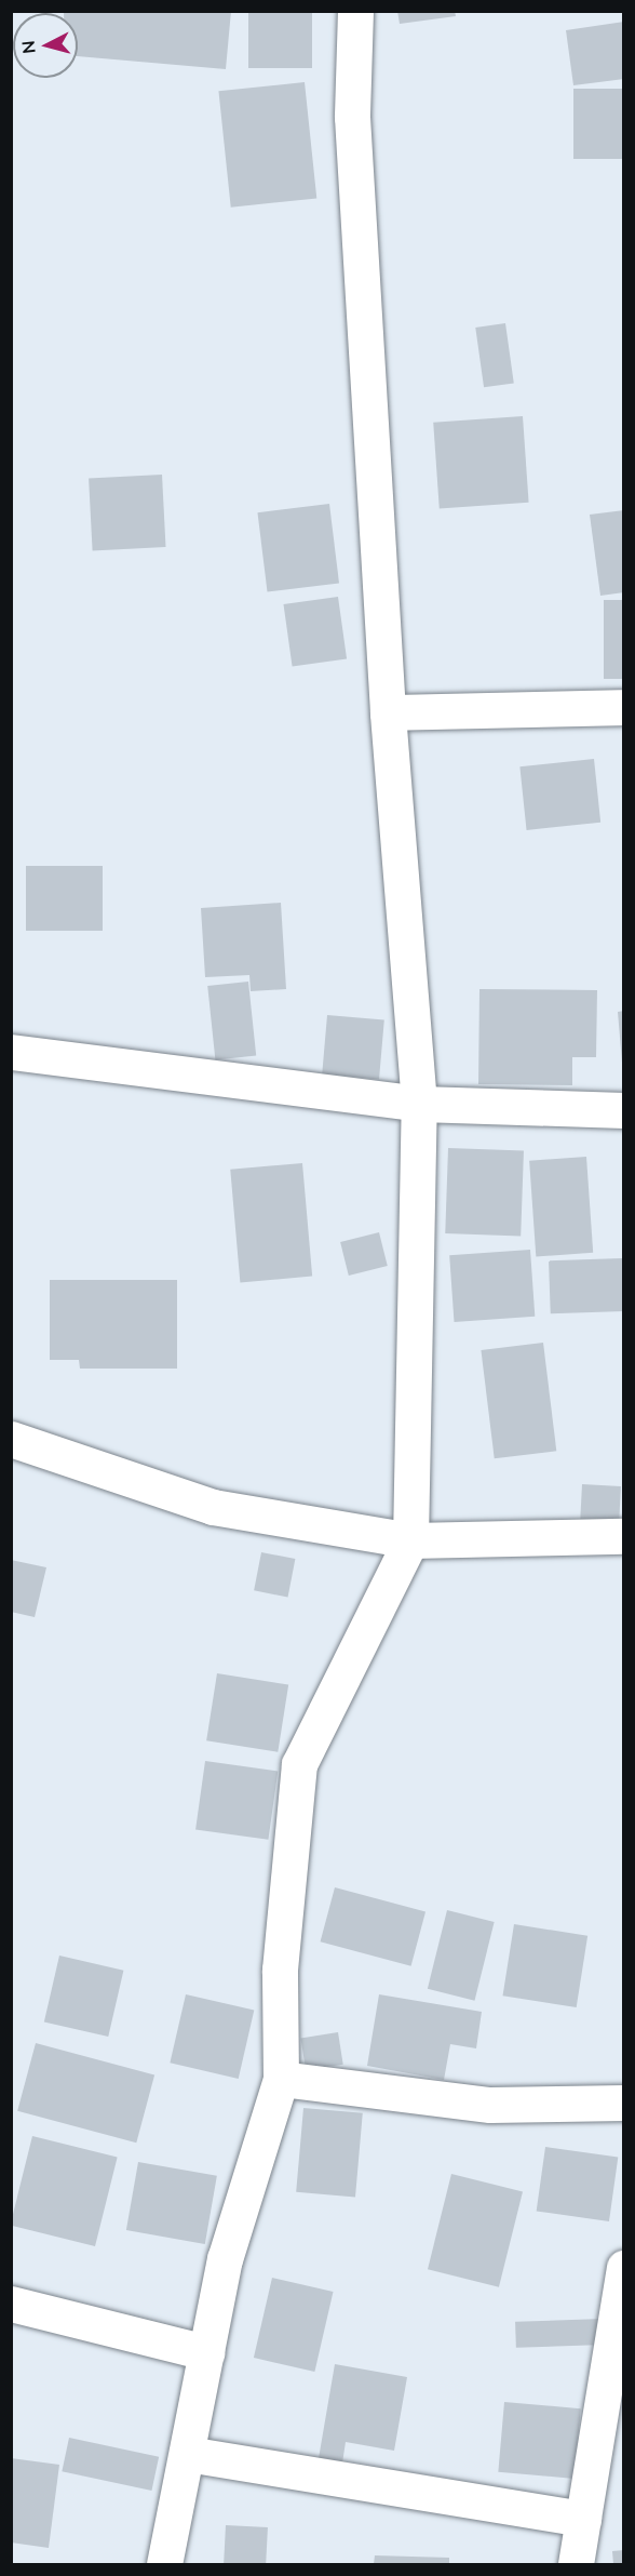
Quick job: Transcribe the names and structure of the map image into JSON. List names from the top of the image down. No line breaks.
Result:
{"north":"left"}
